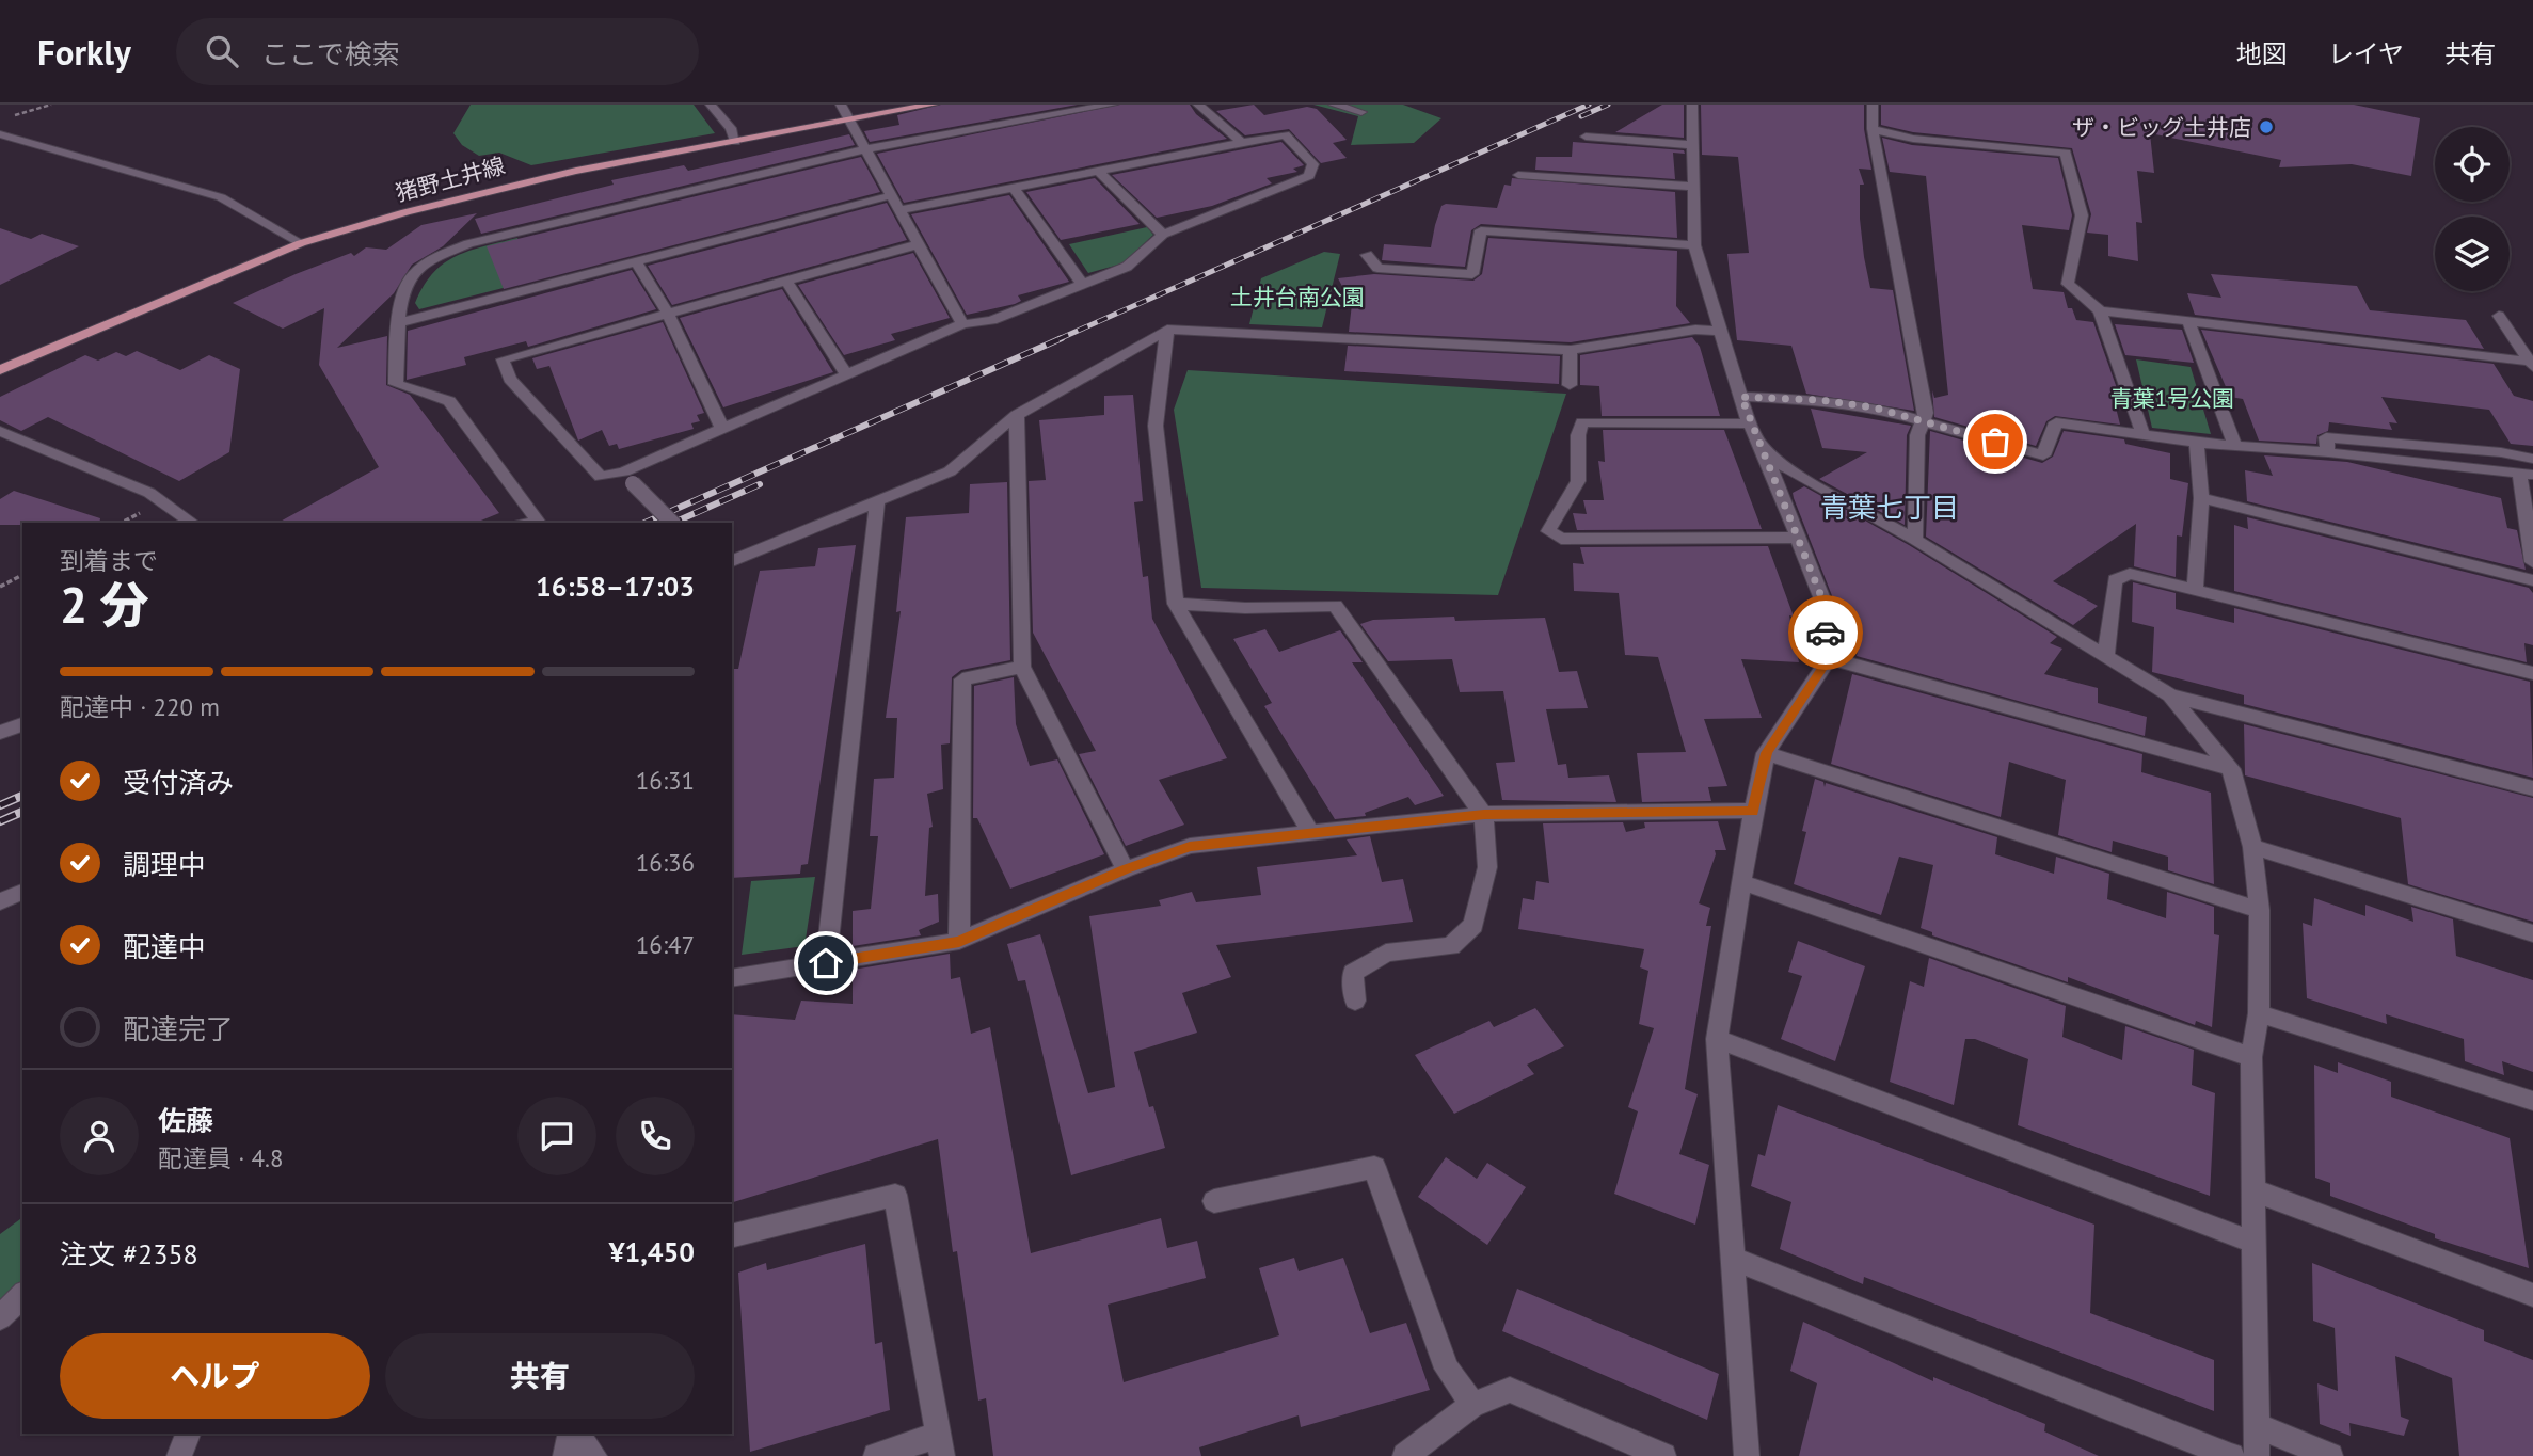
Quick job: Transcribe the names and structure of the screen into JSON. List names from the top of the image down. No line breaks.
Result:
{"streets":{"main road":["猪野土井線"]},"districts":["青葉七丁目"],"parks":["土井台南公園","青葉1号公園"],"places":["ザ・ビッグ土井店"],"page":{"header":"Forkly","search":"ここで検索","nav":["地図","レイヤ","共有"],"heading":["2 分","到着まで","16:58–17:03"],"panel":["佐藤","配達員 · 4.8","注文 #2358","¥1,450"],"bar":"配達中 · 220 m","list":[["受付済み","16:31"],["調理中","16:36"],["配達中","16:47"],"配達完了"],"buttons":["ヘルプ","共有"]}}
